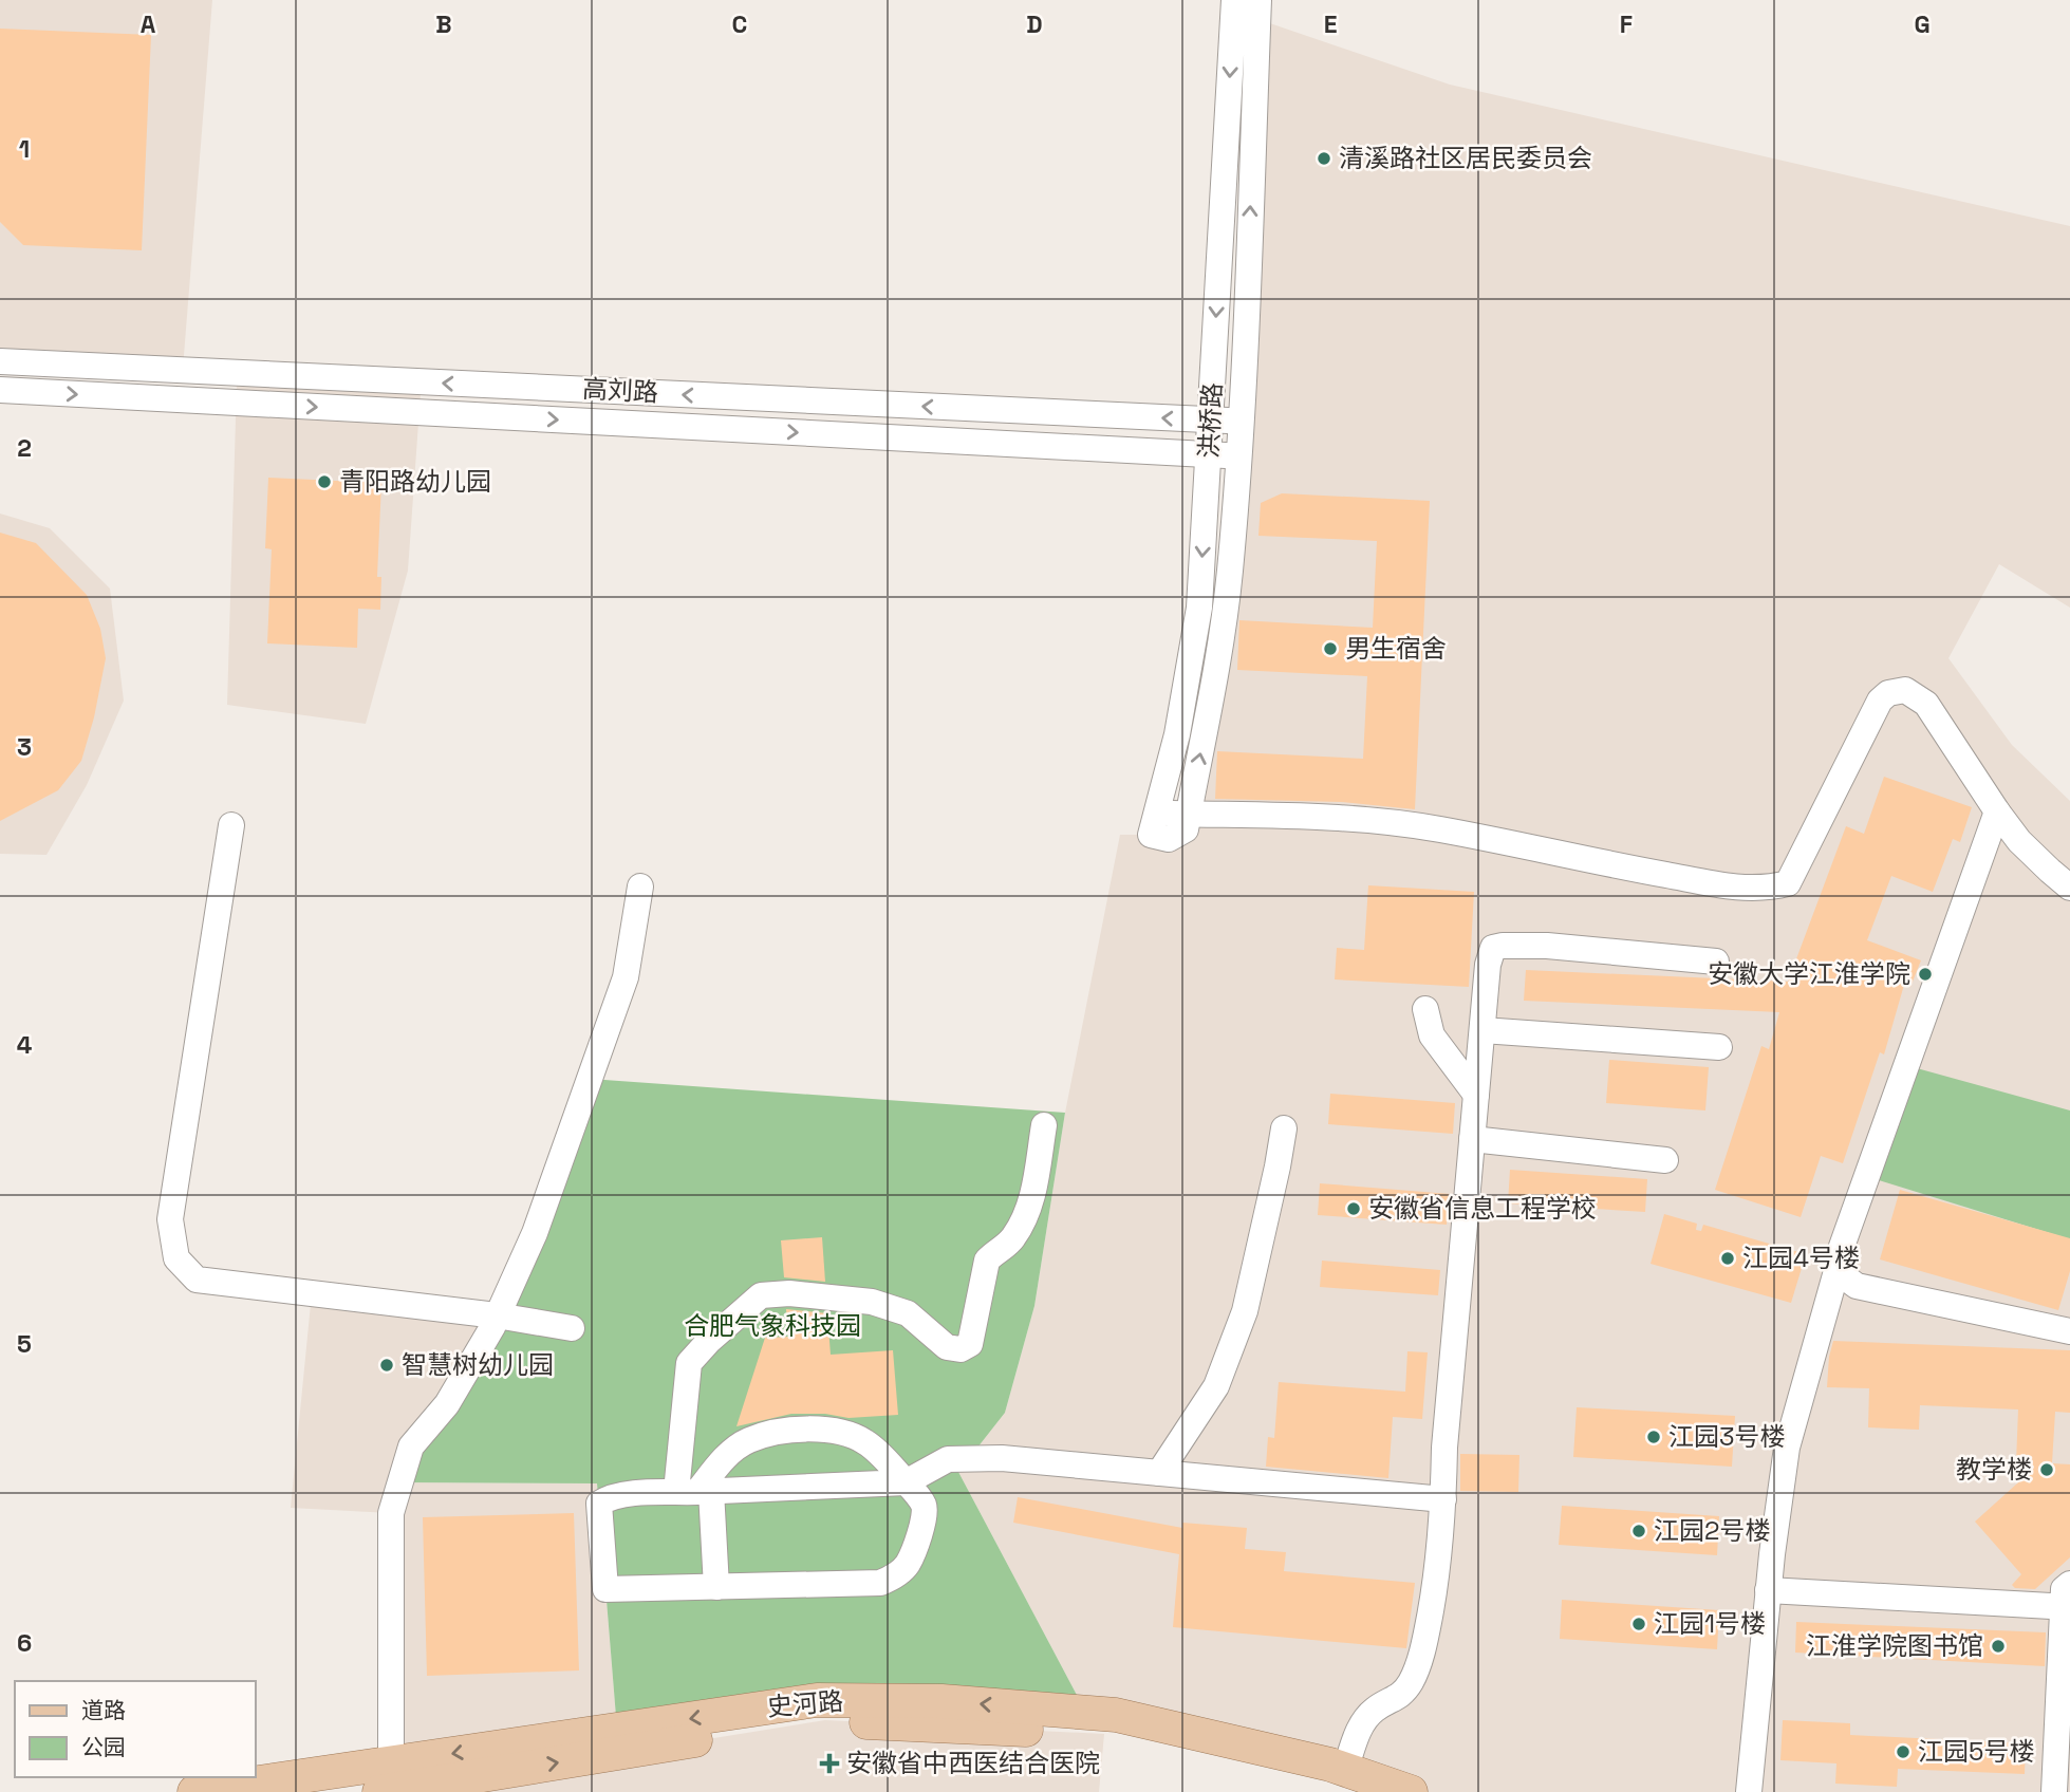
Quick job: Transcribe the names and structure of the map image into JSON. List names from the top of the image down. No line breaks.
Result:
{"streets":{"main road":["史河路"],"street":["高刘路","洪桥路"]},"crossings":[["高刘路","洪桥路"]],"parks":["合肥气象科技园"],"places":{"other":["清溪路社区居民委员会","青阳路幼儿园","男生宿舍","安徽大学江淮学院","安徽省信息工程学校","江园4号楼","智慧树幼儿园","江园3号楼","教学楼","江园2号楼","江园1号楼","江淮学院图书馆","江园5号楼"],"health":["安徽省中西医结合医院"]},"legend":["道路","公园"],"grid":{"columns":["A","B","C","D","E","F","G"],"rows":["1","2","3","4","5","6"]}}
